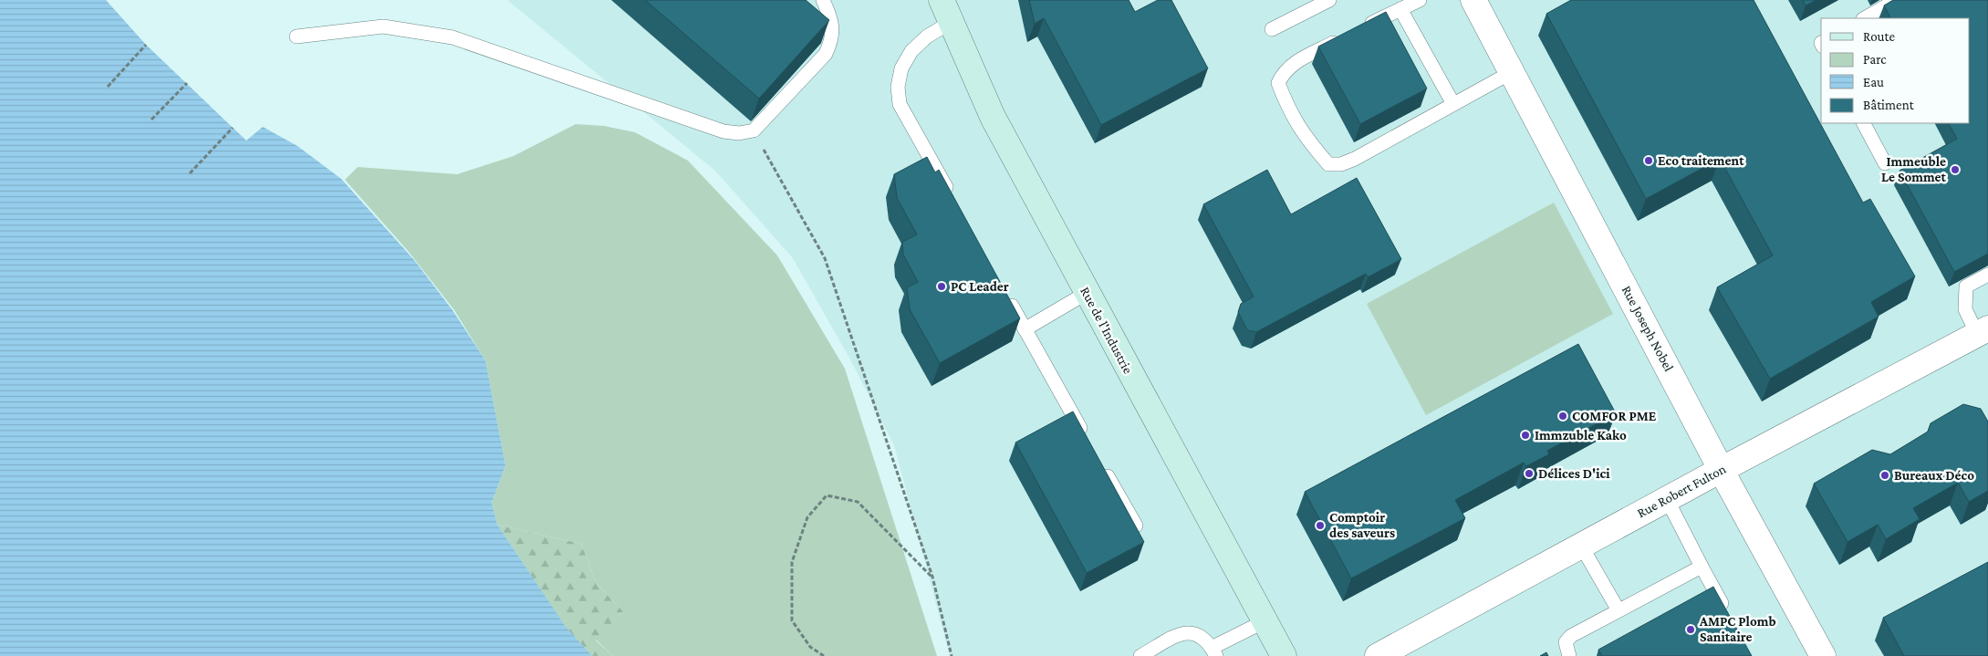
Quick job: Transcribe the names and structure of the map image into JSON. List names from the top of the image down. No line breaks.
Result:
{"streets":{"main road":["Rue de l'Industrie"],"street":["Rue Joseph Nobel","Rue Robert Fulton"]},"crossings":[["Rue Joseph Nobel","Rue Robert Fulton"]],"places":["Eco traitement","Immeuble Le Sommet","PC Leader","COMFOR PME","Immzuble Kako","Délices D'ici","Bureaux Déco","Comptoir des saveurs","AMPC Plomb Sanitaire"],"legend":["Route","Parc","Eau","Bâtiment"]}
